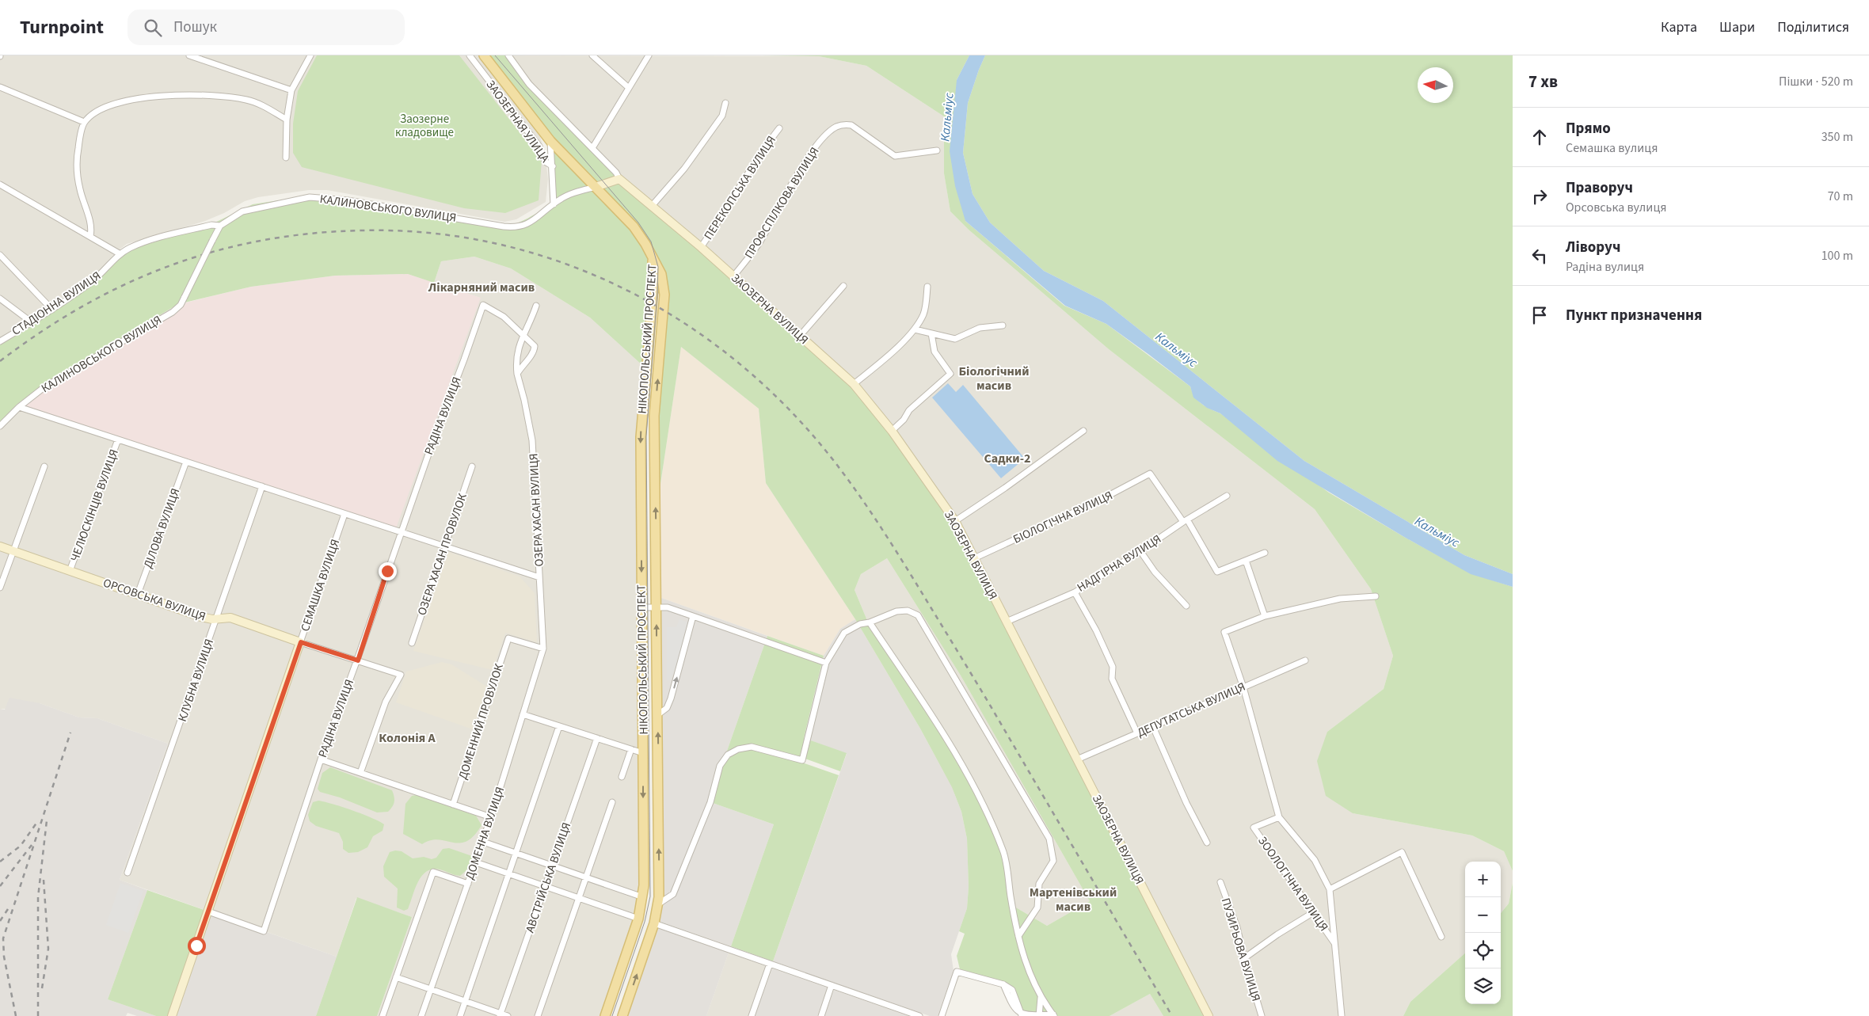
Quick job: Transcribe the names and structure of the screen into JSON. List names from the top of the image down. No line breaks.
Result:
{"streets":{"main road":["НІКОПОЛЬСЬКИЙ ПРОСПЕКТ"],"street":["ЗАОЗЕРНАЯ УЛИЦА","ПЕРЕКОПСЬКА ВУЛИЦЯ","ПРОФСПІЛКОВА ВУЛИЦЯ","КАЛИНОВСЬКОГО ВУЛИЦЯ","СТАДІОННА ВУЛИЦЯ","ЗАОЗЕРНА ВУЛИЦЯ","РАДІНА ВУЛИЦЯ","ЧЕЛЮСКІНЦІВ ВУЛИЦЯ","ОЗЕРА ХАСАН ВУЛИЦЯ","БІОЛОГІЧНА ВУЛИЦЯ","ДІЛОВА ВУЛИЦЯ","ОЗЕРА ХАСАН ПРОВУЛОК","НАДГІРНА ВУЛИЦЯ","СЕМАШКА ВУЛИЦЯ","ОРСОВСЬКА ВУЛИЦЯ","КЛУБНА ВУЛИЦЯ","ДЕПУТАТСЬКА ВУЛИЦЯ","ДОМЕННИЙ ПРОВУЛОК","ДОМЕННА ВУЛИЦЯ","АВСТРІЙСЬКА ВУЛИЦЯ","ЗООЛОГІЧНА ВУЛИЦЯ","ПУЗИРЬОВА ВУЛИЦЯ"]},"crossings":[["ПЕРЕКОПСЬКА ВУЛИЦЯ","ЗАОЗЕРНА ВУЛИЦЯ"],["ПРОФСПІЛКОВА ВУЛИЦЯ","ЗАОЗЕРНА ВУЛИЦЯ"],["КАЛИНОВСЬКОГО ВУЛИЦЯ","СТАДІОННА ВУЛИЦЯ"],["ЗАОЗЕРНА ВУЛИЦЯ","БІОЛОГІЧНА ВУЛИЦЯ"],["ЗАОЗЕРНА ВУЛИЦЯ","НАДГІРНА ВУЛИЦЯ"],["ЗАОЗЕРНА ВУЛИЦЯ","ДЕПУТАТСЬКА ВУЛИЦЯ"],["РАДІНА ВУЛИЦЯ","ОЗЕРА ХАСАН ВУЛИЦЯ"],["РАДІНА ВУЛИЦЯ","СЕМАШКА ВУЛИЦЯ"],["РАДІНА ВУЛИЦЯ","ОРСОВСЬКА ВУЛИЦЯ"],["ЧЕЛЮСКІНЦІВ ВУЛИЦЯ","ОРСОВСЬКА ВУЛИЦЯ"],["ОЗЕРА ХАСАН ВУЛИЦЯ","ДОМЕННИЙ ПРОВУЛОК"],["ОЗЕРА ХАСАН ВУЛИЦЯ","ДОМЕННА ВУЛИЦЯ"],["БІОЛОГІЧНА ВУЛИЦЯ","НАДГІРНА ВУЛИЦЯ"],["ДІЛОВА ВУЛИЦЯ","ОРСОВСЬКА ВУЛИЦЯ"],["СЕМАШКА ВУЛИЦЯ","ОРСОВСЬКА ВУЛИЦЯ"],["ОРСОВСЬКА ВУЛИЦЯ","КЛУБНА ВУЛИЦЯ"],["ДЕПУТАТСЬКА ВУЛИЦЯ","ЗООЛОГІЧНА ВУЛИЦЯ"],["ДОМЕННИЙ ПРОВУЛОК","ДОМЕННА ВУЛИЦЯ"]],"districts":["Лікарняний масив","Біологічний масив","Садки-2","Колонія А","Мартенівський масив"],"water":["Кальміус"],"parks":["Заозерне кладовище"],"north":"left","page":{"header":"Turnpoint","search":"Пошук","nav":["Карта","Шари","Поділитися"],"heading":["7 хв","Пішки · 520 m"],"list":[["Прямо","Семашка вулиця","350 m"],["Праворуч","Орсовська вулиця","70 m"],["Ліворуч","Радіна вулиця","100 m"],"Пункт призначення"],"map_buttons":["+","−"]}}
